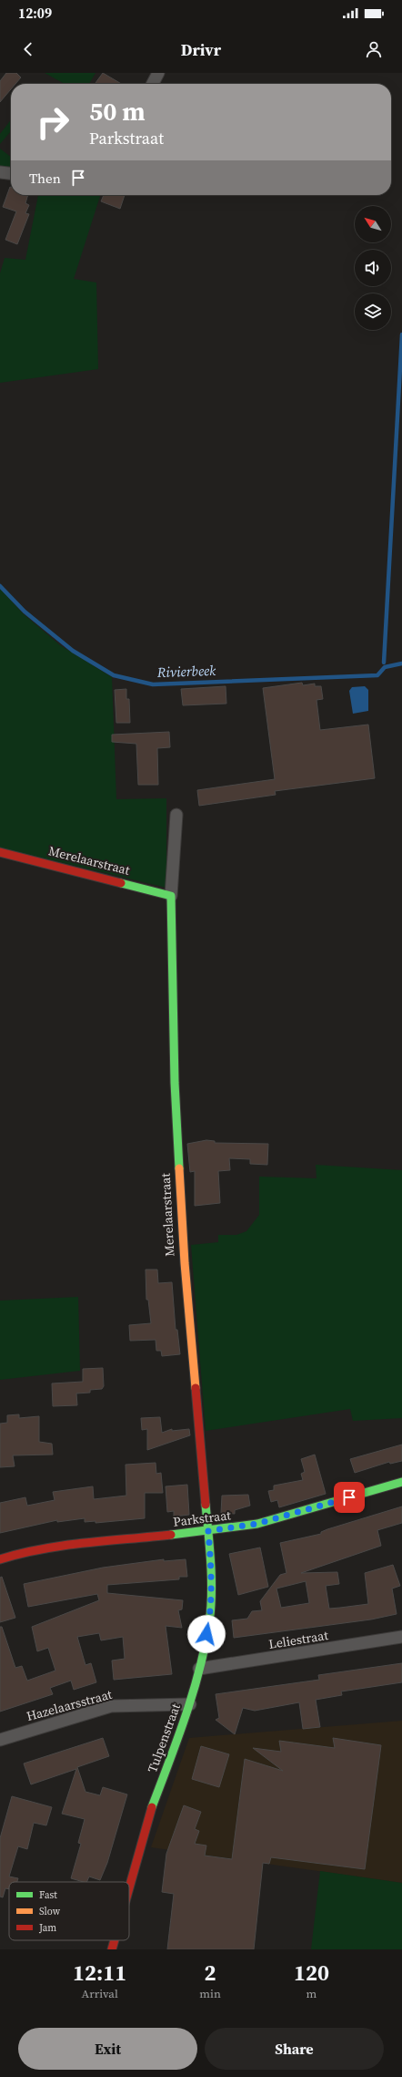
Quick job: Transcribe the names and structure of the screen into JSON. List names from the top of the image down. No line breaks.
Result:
{"streets":{"street":["Merelaarstraat","Parkstraat","Leliestraat","Hazelaarsstraat","Tulpenstraat"]},"crossings":[["Merelaarstraat","Parkstraat"],["Merelaarstraat","Tulpenstraat"],["Parkstraat","Tulpenstraat"],["Leliestraat","Tulpenstraat"],["Hazelaarsstraat","Tulpenstraat"]],"water":["Rivierbeek"],"legend":["Fast","Slow","Jam"],"north":"top left","page":{"status":"12:09","header":"Drivr","turn":["50 m","Parkstraat"],"then":"Then","eta":["12:11","Arrival","2","min","120","m"],"buttons":["Exit","Share"]}}
